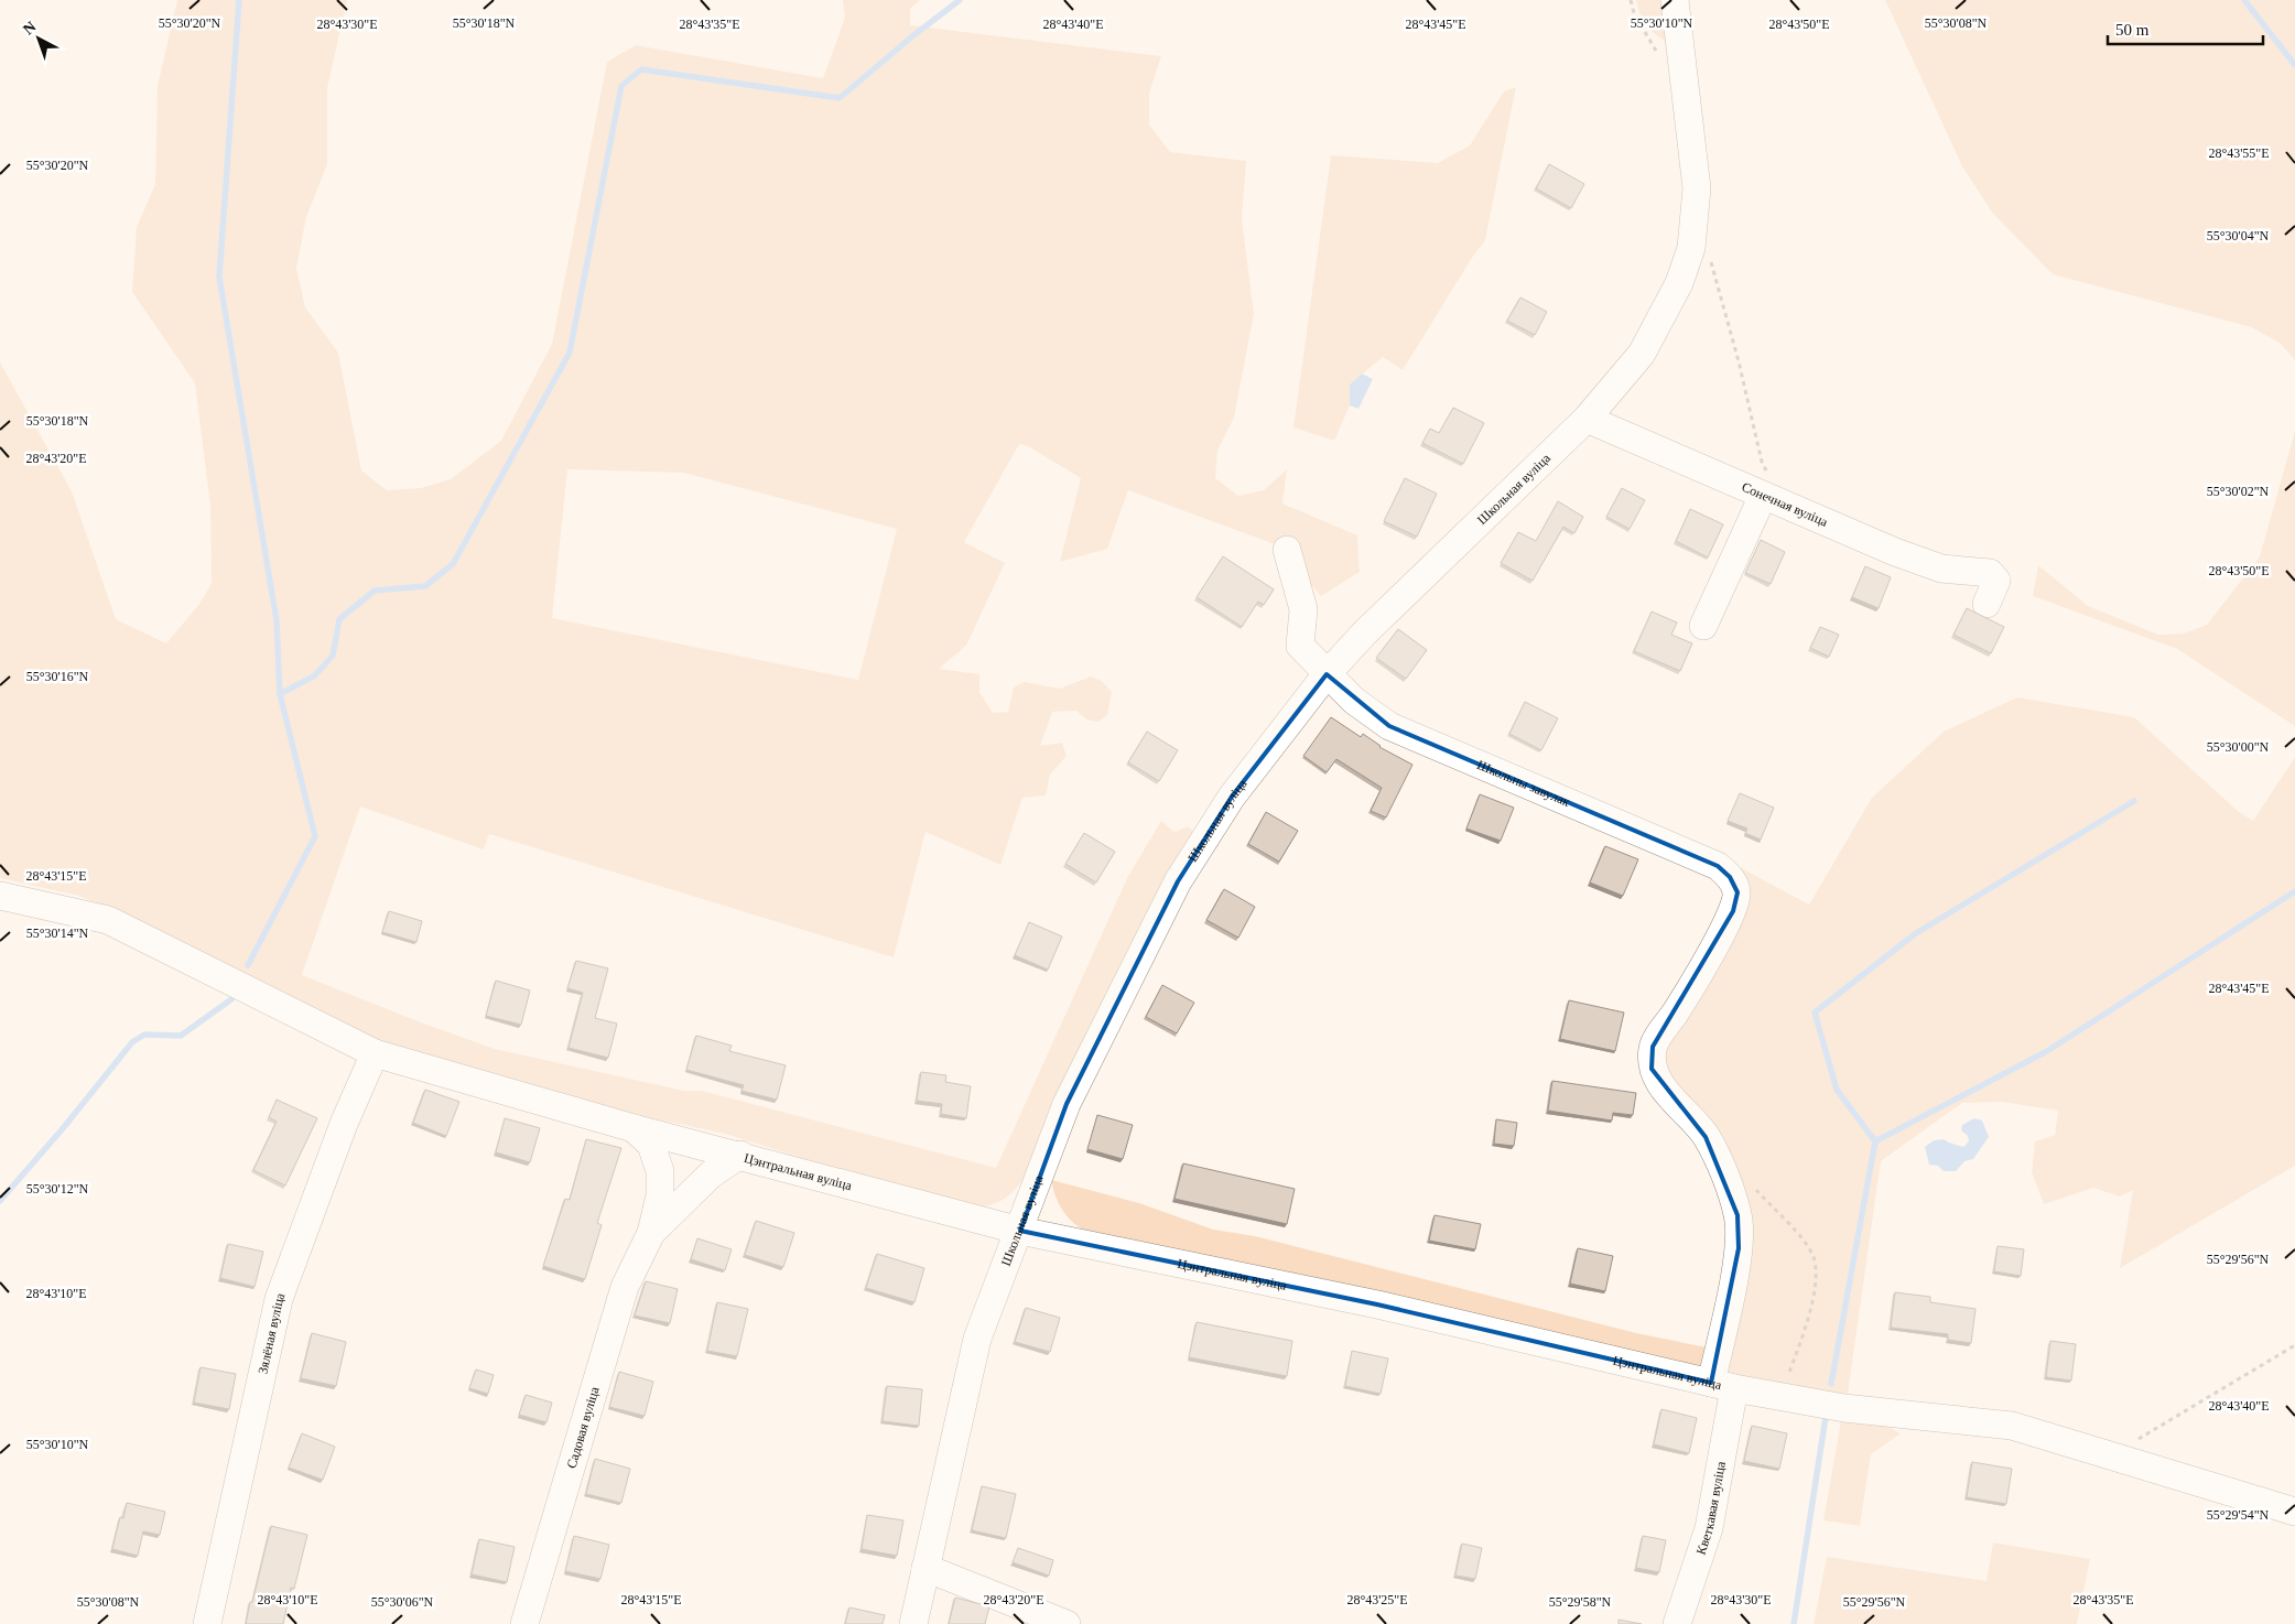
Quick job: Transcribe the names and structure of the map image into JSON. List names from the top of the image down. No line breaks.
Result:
{"streets":{"street":["Школьная вуліца","Сонечная вуліца","Школьны завулак","Цэнтральная вуліца","Зялёная вуліца","Садовая вуліца","Кветкавая вуліца"]},"crossings":[["Школьная вуліца","Сонечная вуліца"],["Школьная вуліца","Школьны завулак"],["Школьная вуліца","Цэнтральная вуліца"],["Школьны завулак","Кветкавая вуліца"],["Цэнтральная вуліца","Зялёная вуліца"],["Цэнтральная вуліца","Садовая вуліца"],["Цэнтральная вуліца","Кветкавая вуліца"]],"scale_bar":"50 m","north":"top left","coordinates":["55°30'20\"N","55°30'18\"N","55°30'10\"N","55°30'08\"N","28°43'30\"E","28°43'35\"E","28°43'40\"E","28°43'45\"E","28°43'50\"E","28°43'55\"E","55°30'04\"N","28°43'20\"E","55°30'02\"N","55°30'16\"N","55°30'00\"N","28°43'15\"E","55°30'14\"N","55°30'12\"N","55°29'56\"N","28°43'10\"E","55°29'54\"N","28°43'25\"E","55°30'06\"N","55°29'58\"N"]}
